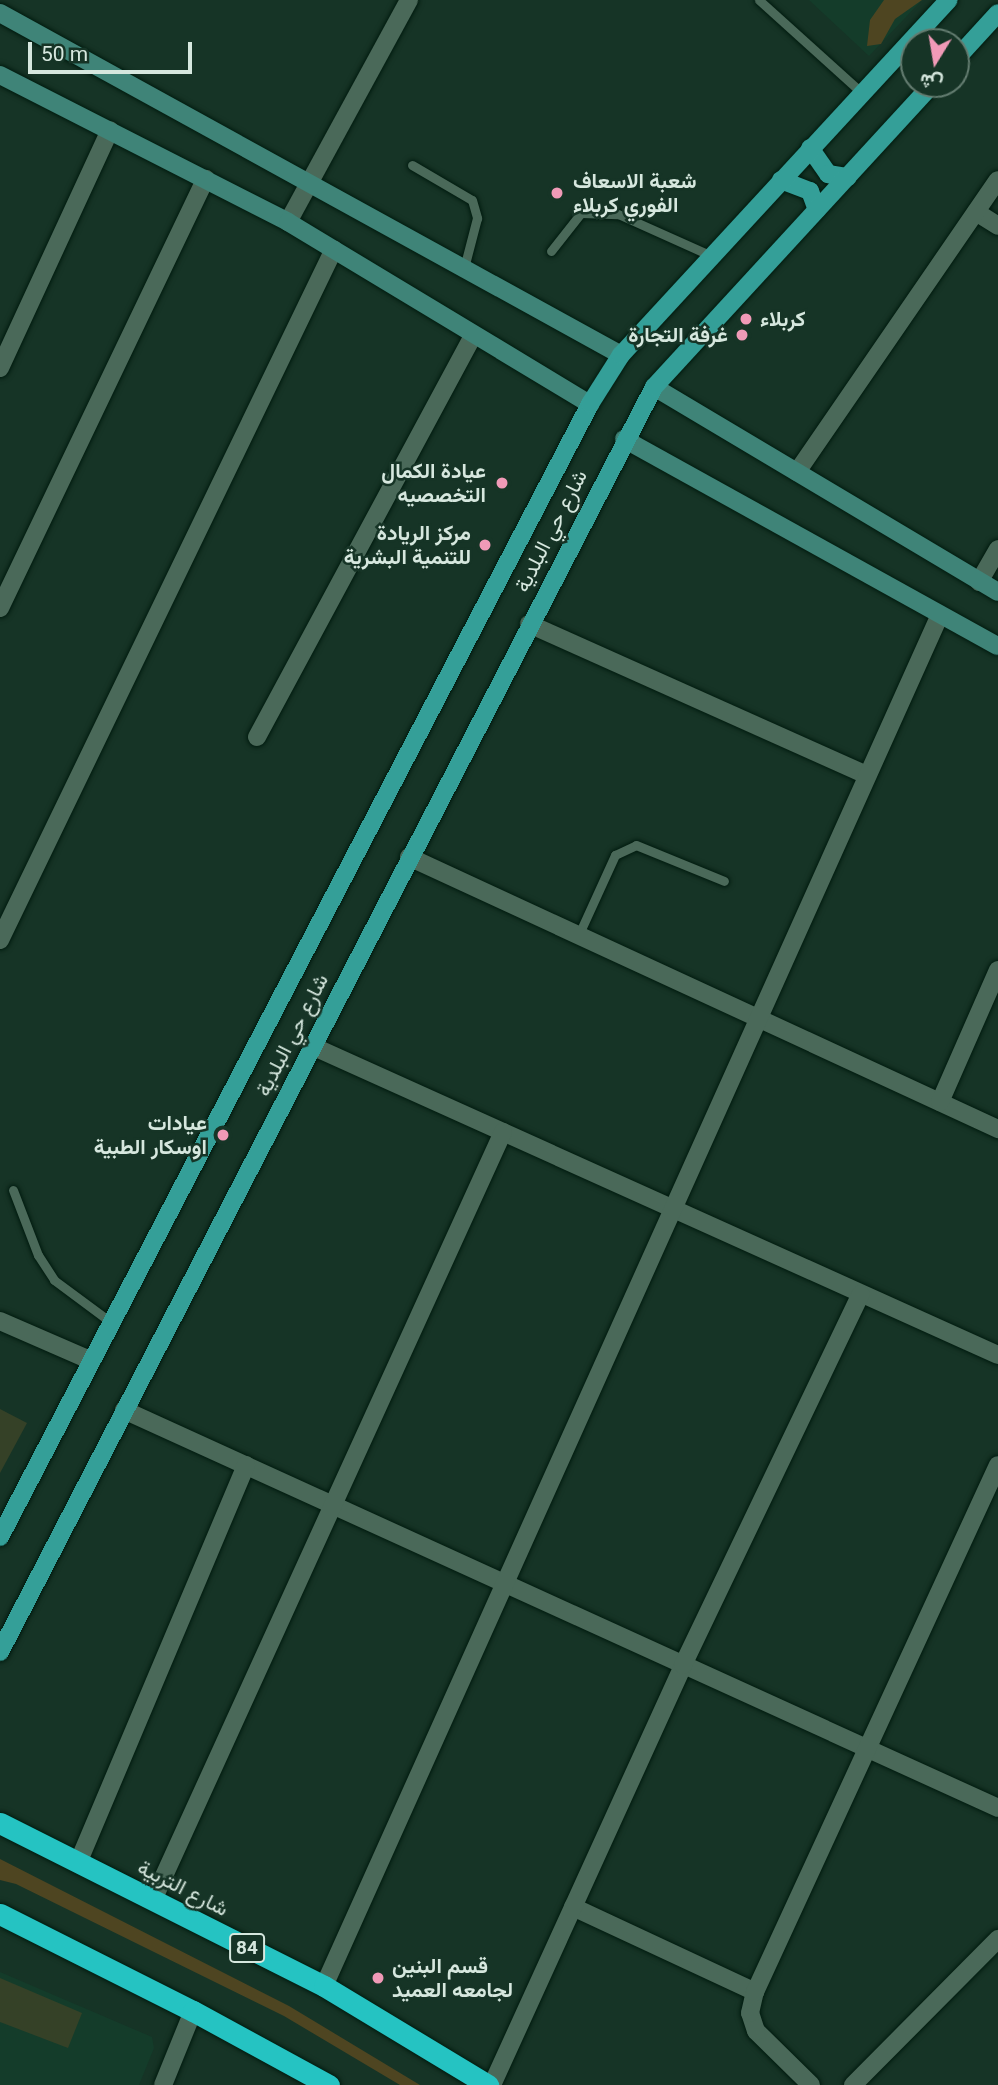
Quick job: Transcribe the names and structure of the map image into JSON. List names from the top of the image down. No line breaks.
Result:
{"streets":{"highway":["شارع التربية","84"],"main road":["شارع حي البلدية"]},"places":["شعبة الاسعاف الفوري كربلاء","كربلاء","غرفة التجارة","عيادة الكمال التخصصيه","مركز الريادة للتنمية البشرية","عيادات اوسكار الطبية","قسم البنين لجامعه العميد"],"scale_bar":"50 m","north":"bottom"}
